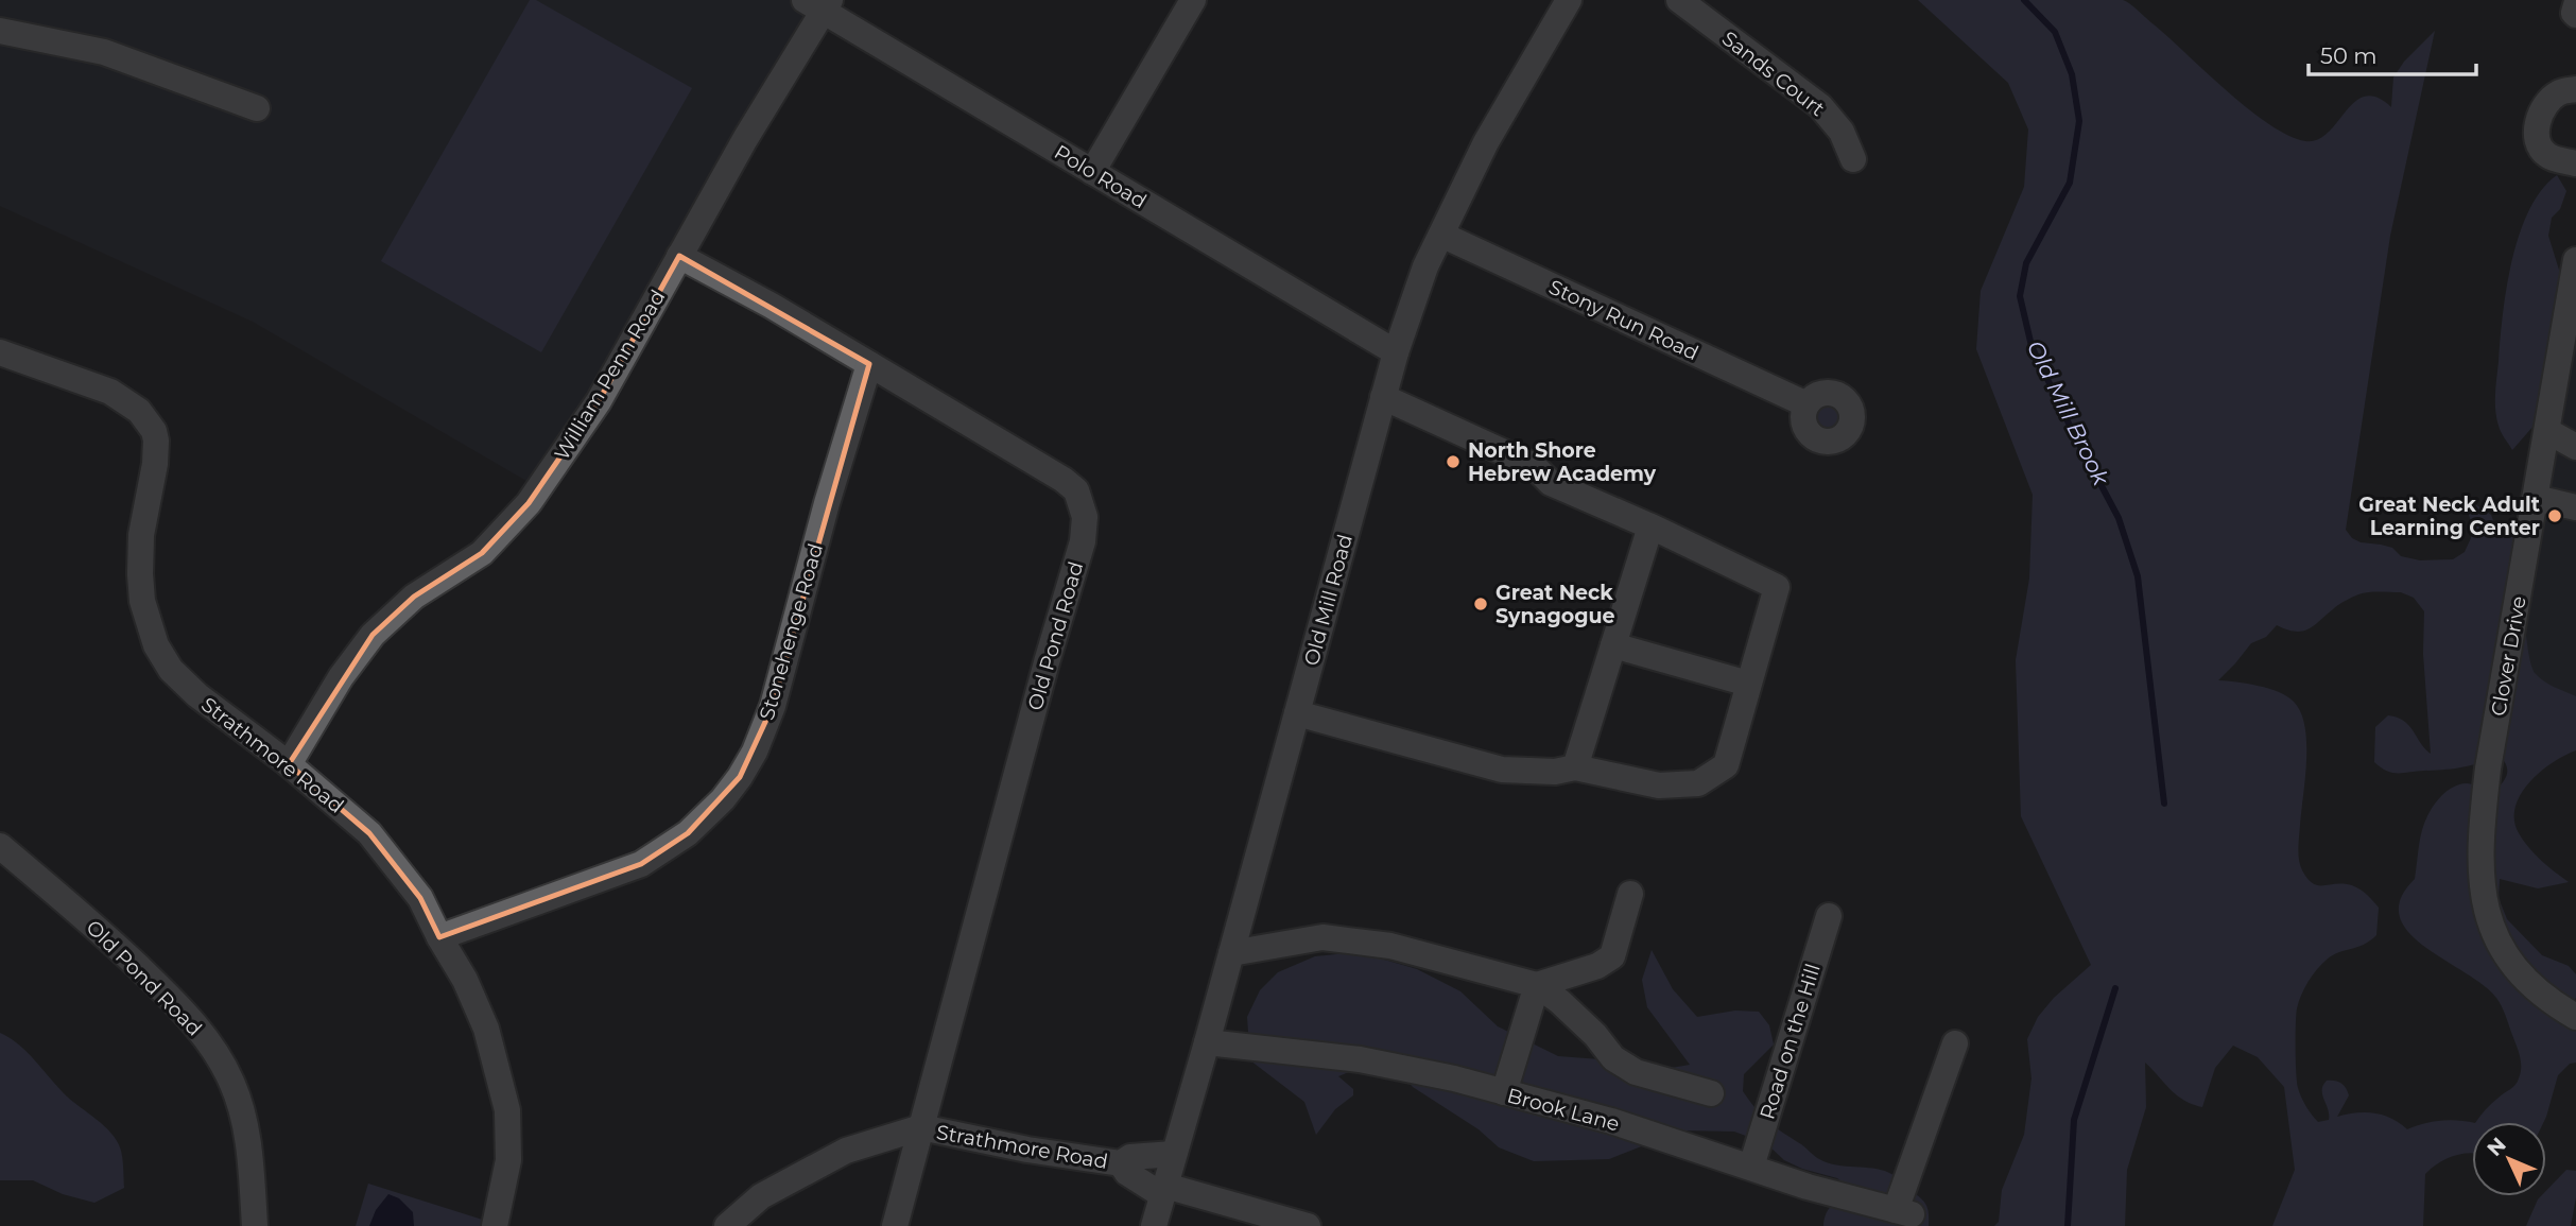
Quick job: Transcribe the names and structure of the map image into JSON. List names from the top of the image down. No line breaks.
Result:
{"streets":{"street":["Sands Court","Polo Road","Stony Run Road","William Penn Road","Old Mill Road","Stonehenge Road","Old Pond Road","Clover Drive","Strathmore Road","Road on the Hill","Brook Lane"]},"crossings":[["Polo Road","William Penn Road"],["Polo Road","Old Mill Road"],["Stony Run Road","Old Mill Road"],["William Penn Road","Old Pond Road"],["William Penn Road","Strathmore Road"],["Old Mill Road","Strathmore Road"],["Old Mill Road","Brook Lane"],["Stonehenge Road","Old Pond Road"],["Stonehenge Road","Strathmore Road"],["Old Pond Road","Strathmore Road"],["Road on the Hill","Brook Lane"]],"water":["Old Mill Brook"],"places":["North Shore Hebrew Academy","Great Neck Adult Learning Center","Great Neck Synagogue"],"scale_bar":"50 m","north":"top left"}
